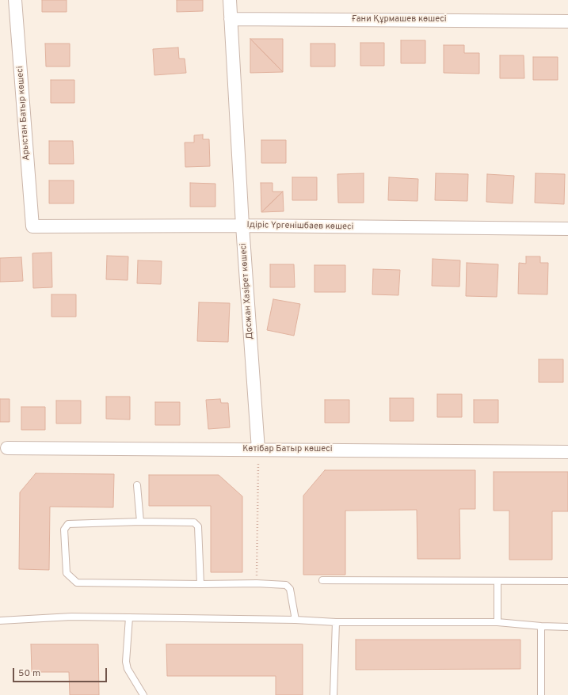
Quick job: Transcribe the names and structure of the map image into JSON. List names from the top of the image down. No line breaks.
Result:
{"streets":{"street":["Ғани Құрмашев көшесі","Арыстан Батыр көшесі","Ідіріс Үргенішбаев көшесі","Досжан Хазірет көшесі","Көтібар Батыр көшесі"]},"crossings":[["Ғани Құрмашев көшесі","Досжан Хазірет көшесі"],["Арыстан Батыр көшесі","Ідіріс Үргенішбаев көшесі"],["Ідіріс Үргенішбаев көшесі","Досжан Хазірет көшесі"],["Досжан Хазірет көшесі","Көтібар Батыр көшесі"]],"scale_bar":"50 m"}
